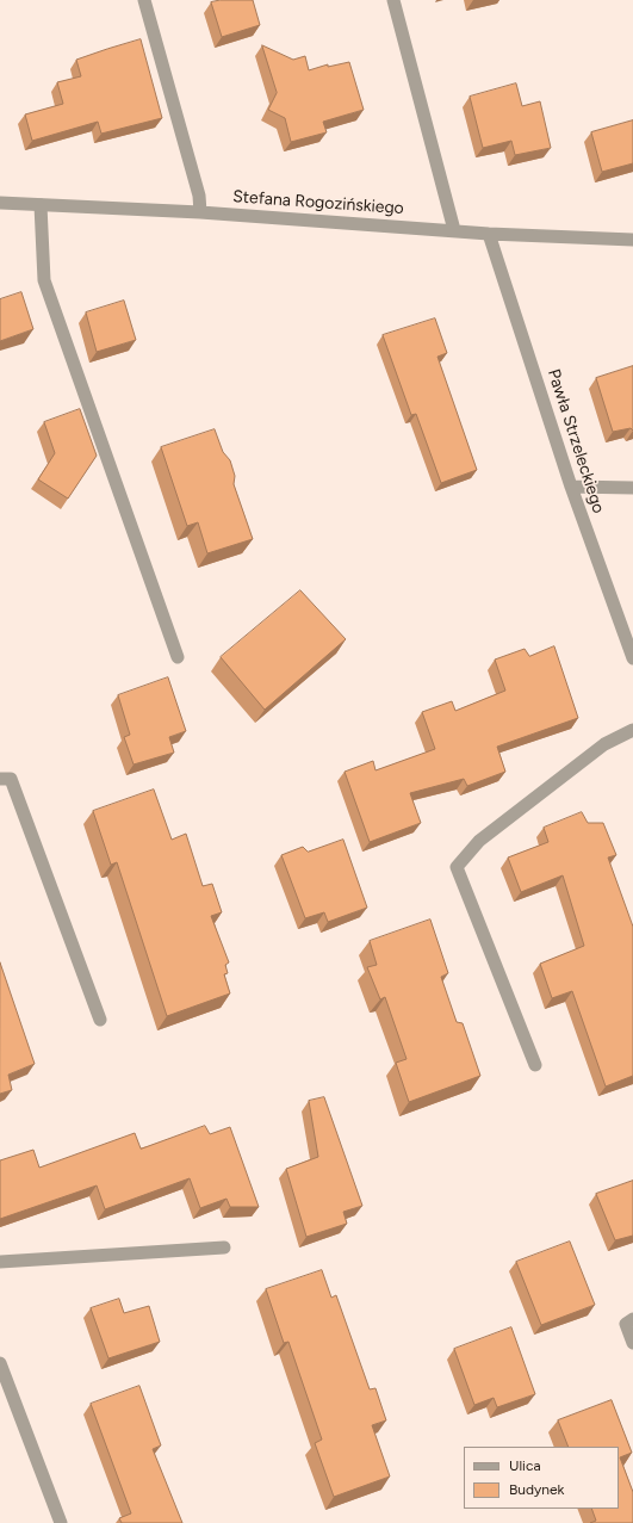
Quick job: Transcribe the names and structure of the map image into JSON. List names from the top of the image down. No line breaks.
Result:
{"streets":{"street":["Stefana Rogozińskiego","Pawła Strzeleckiego"]},"crossings":[["Stefana Rogozińskiego","Pawła Strzeleckiego"]],"legend":["Ulica","Budynek"]}
